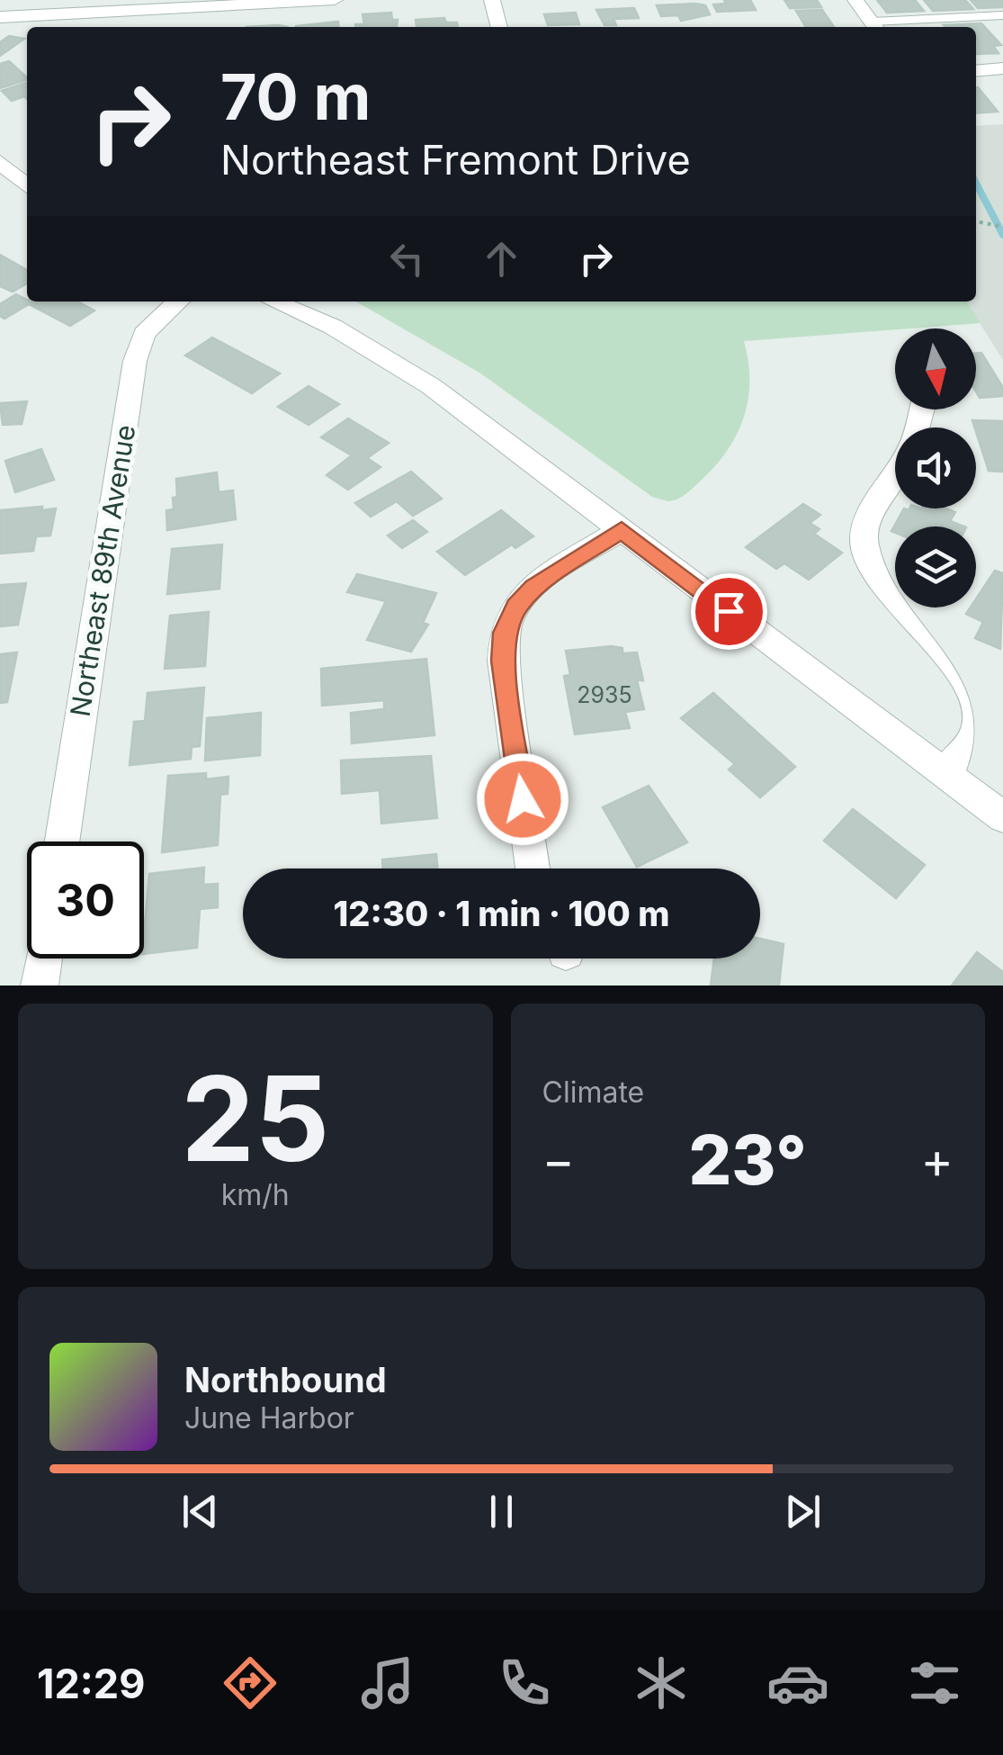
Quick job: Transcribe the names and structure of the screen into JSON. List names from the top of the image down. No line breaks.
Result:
{"streets":{"street":["Northeast 89th Avenue"]},"house_numbers":["2935"],"north":"bottom","page":{"turn":["70 m","Northeast Fremont Drive"],"limit":"30","trip":"12:30 · 1 min · 100 m","tile":[["25","km/h"],"Climate"],"heat":["−","23°","+"],"song":["Northbound","June Harbor"],"tabs":"12:29"}}
